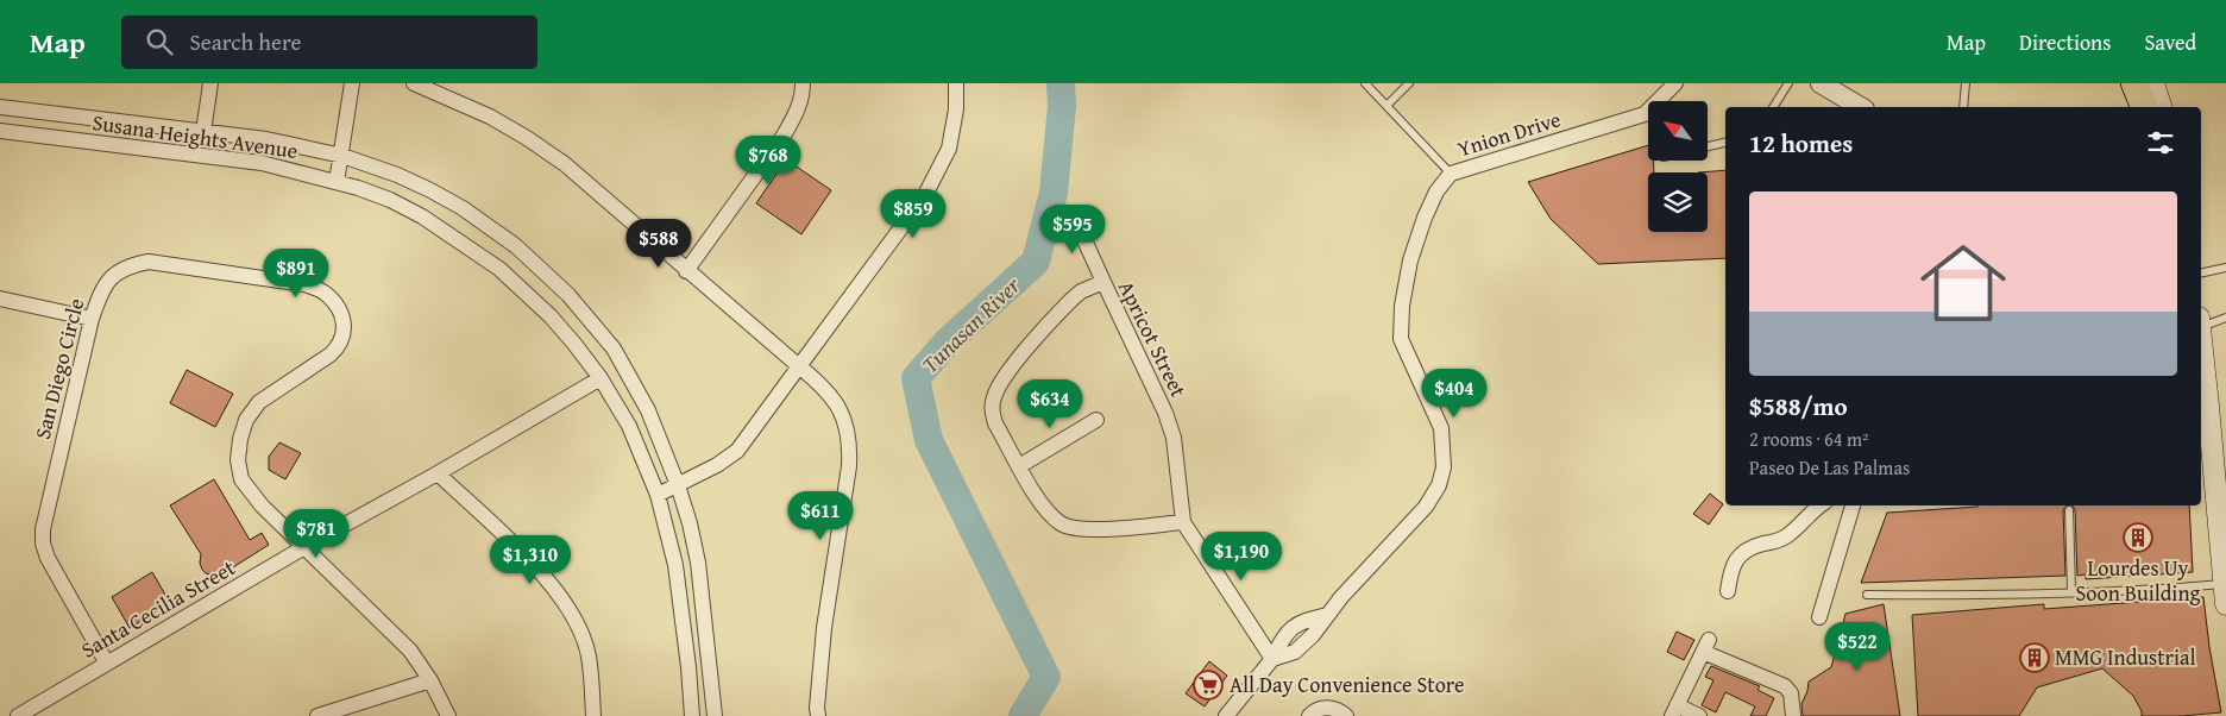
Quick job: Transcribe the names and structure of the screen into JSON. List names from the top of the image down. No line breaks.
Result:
{"streets":{"street":["Ynion Drive","Susana Heights Avenue","Apricot Street","San Diego Circle","Santa Cecilia Street"]},"crossings":[["Ynion Drive","Apricot Street"],["Susana Heights Avenue","Santa Cecilia Street"],["San Diego Circle","Santa Cecilia Street"]],"water":["Tunasan River"],"places":{"building":["Lourdes Uy Soon Building","MMG Industrial"],"supermarket":["All Day Convenience Store"]},"north":"top left","page":{"header":"Map","search":"Search here","nav":["Map","Directions","Saved"],"heading":"12 homes","price":["$768","$859","$595","$588","$891","$404","$634","$611","$781","$1,190","$1,310","$522"],"list":[{"name":"$588/mo","note":"2 rooms · 64 m² · Paseo De Las Palmas"}]}}
